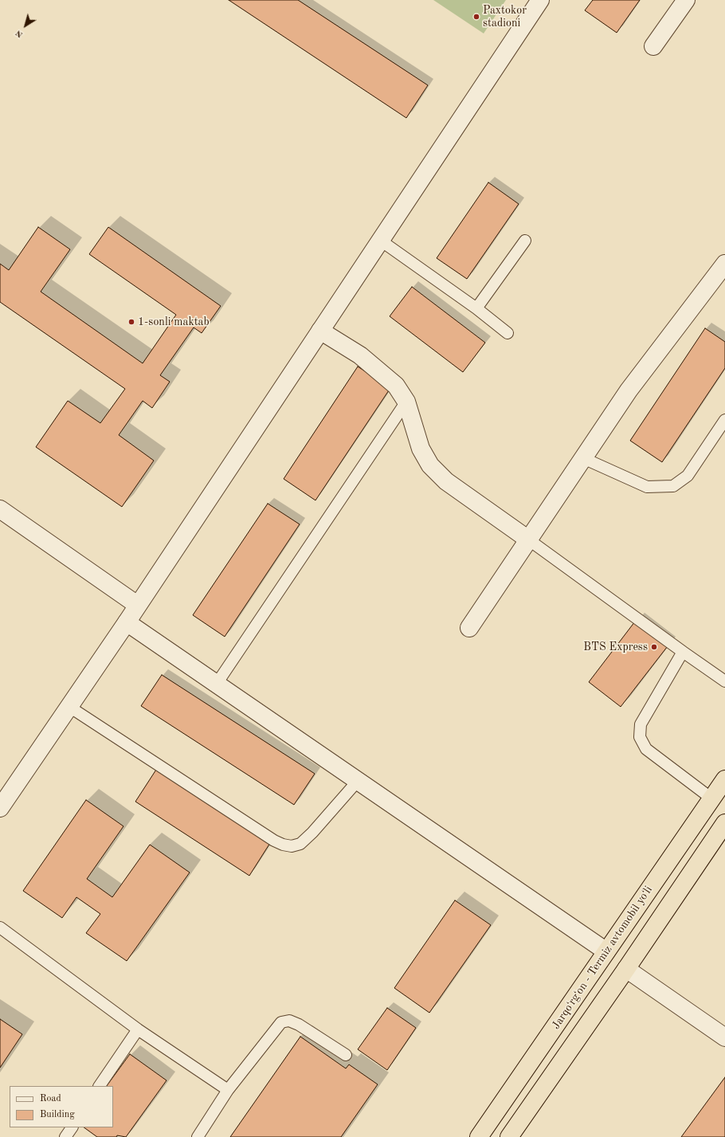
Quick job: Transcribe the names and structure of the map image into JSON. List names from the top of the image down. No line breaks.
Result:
{"streets":{"highway":["Jarqoʻrgʻon - Termiz avtomobil yoʻli"]},"places":["Paxtokor stadioni","1-sonli maktab","BTS Express"],"legend":["Road","Building"],"north":"bottom left"}
